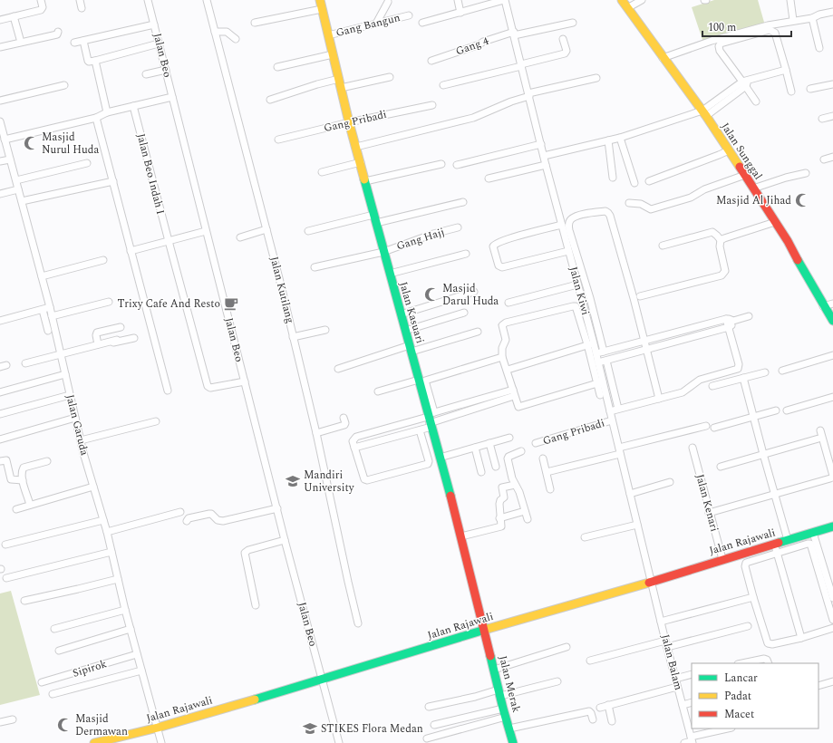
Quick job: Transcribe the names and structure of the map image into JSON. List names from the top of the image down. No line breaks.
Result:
{"streets":{"street":["Gang Bangun","Gang 4","Jalan Beo","Gang Pribadi","Jalan Sunggal","Jalan Beo Indah I","Gang Hajj","Jalan Kutilang","Jalan Kiwi","Jalan Kasuari","Jalan Garuda","Jalan Kenari","Jalan Rajawali","Jalan Balam","Sipirok","Jalan Merak"]},"crossings":[["Gang Bangun","Jalan Kasuari"],["Gang 4","Jalan Kiwi"],["Jalan Beo","Jalan Beo Indah I"],["Jalan Beo","Jalan Rajawali"],["Gang Pribadi","Jalan Kiwi"],["Gang Pribadi","Jalan Kasuari"],["Gang Hajj","Jalan Kasuari"],["Jalan Kiwi","Jalan Rajawali"],["Jalan Kiwi","Jalan Balam"],["Jalan Kasuari","Jalan Rajawali"],["Jalan Kasuari","Jalan Merak"],["Jalan Garuda","Jalan Rajawali"],["Jalan Garuda","Sipirok"],["Jalan Kenari","Jalan Rajawali"],["Jalan Rajawali","Jalan Balam"],["Jalan Rajawali","Jalan Merak"]],"places":{"mosque":["Masjid Nurul Huda","Masjid Al Jihad","Masjid Darul Huda","Masjid Dermawan"],"cafe":["Trixy Cafe And Resto"],"school or university":["Mandiri University","STIKES Flora Medan"]},"legend":["Lancar","Padat","Macet"],"scale_bar":"100 m"}
